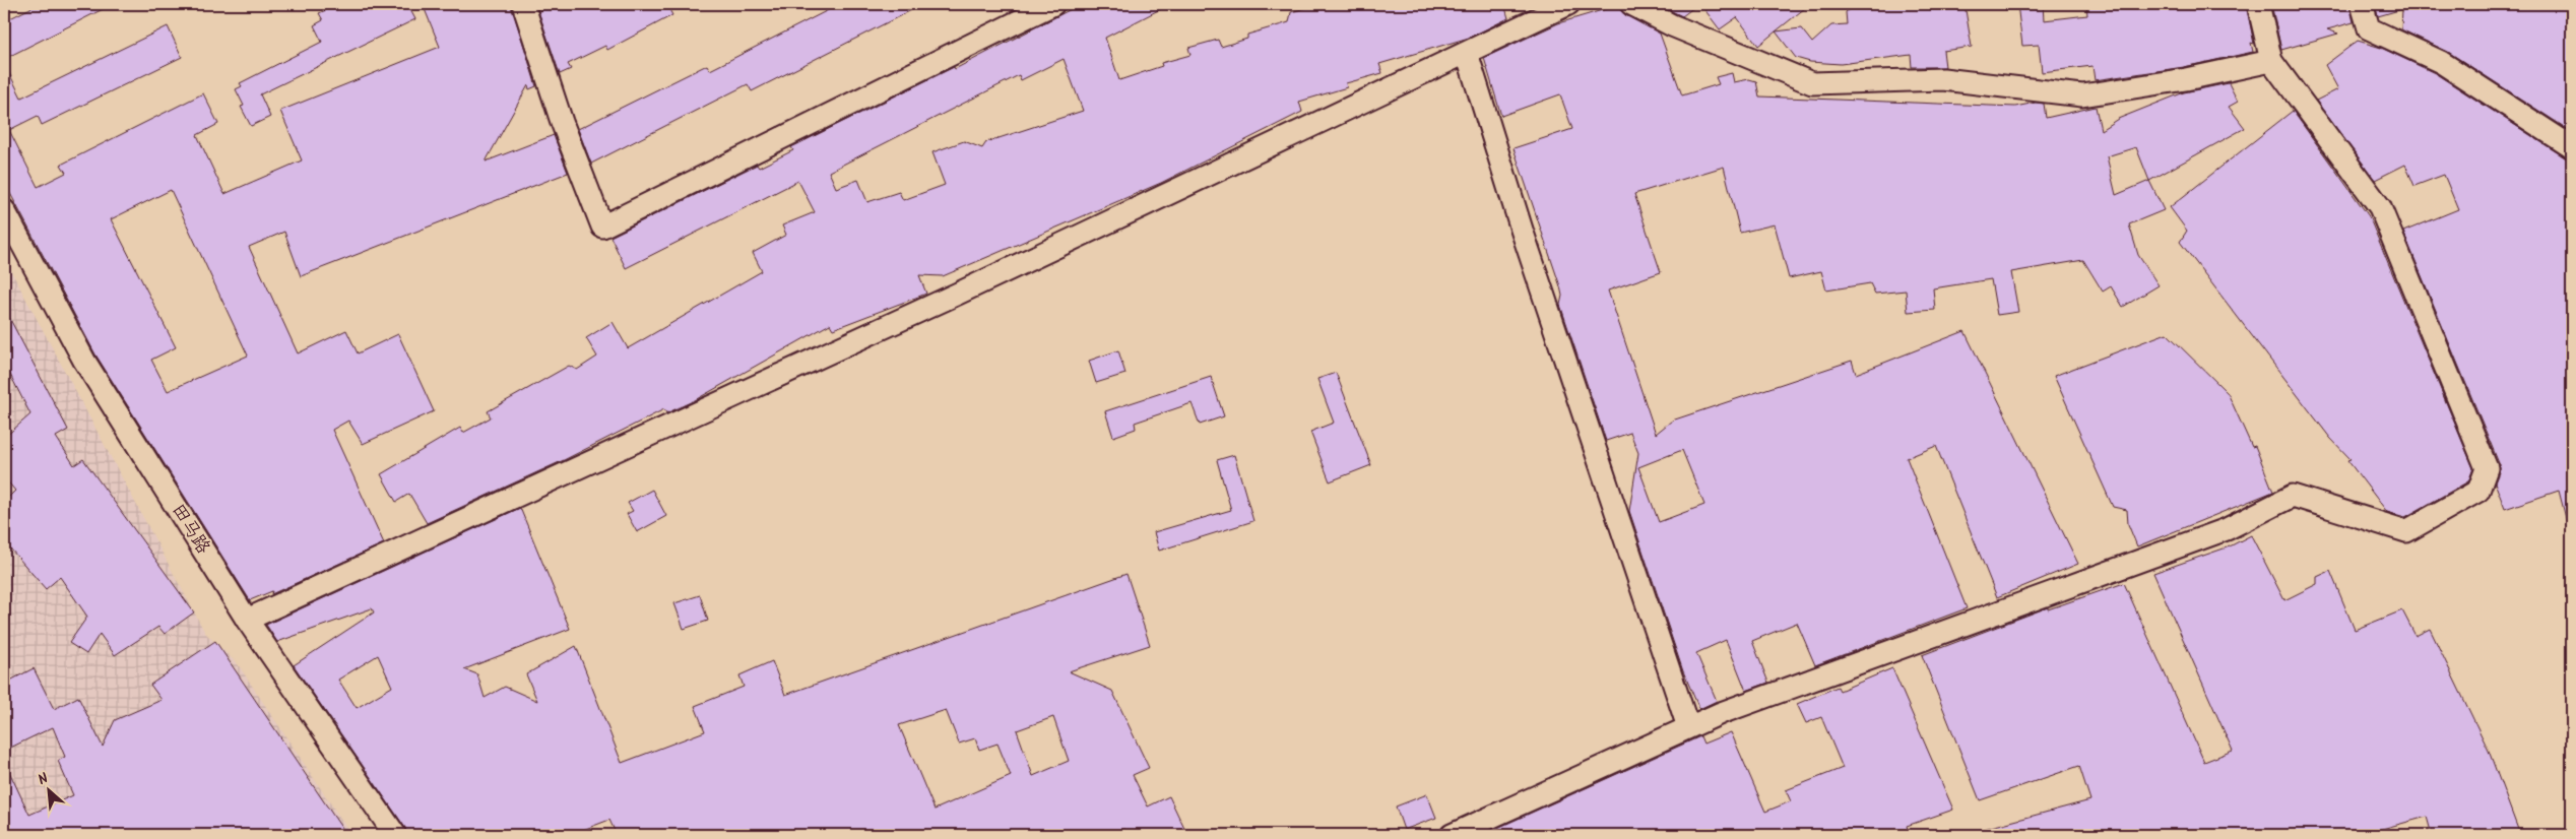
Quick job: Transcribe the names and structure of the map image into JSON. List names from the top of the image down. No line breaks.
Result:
{"streets":{"street":["田马路"]},"north":"top left"}
